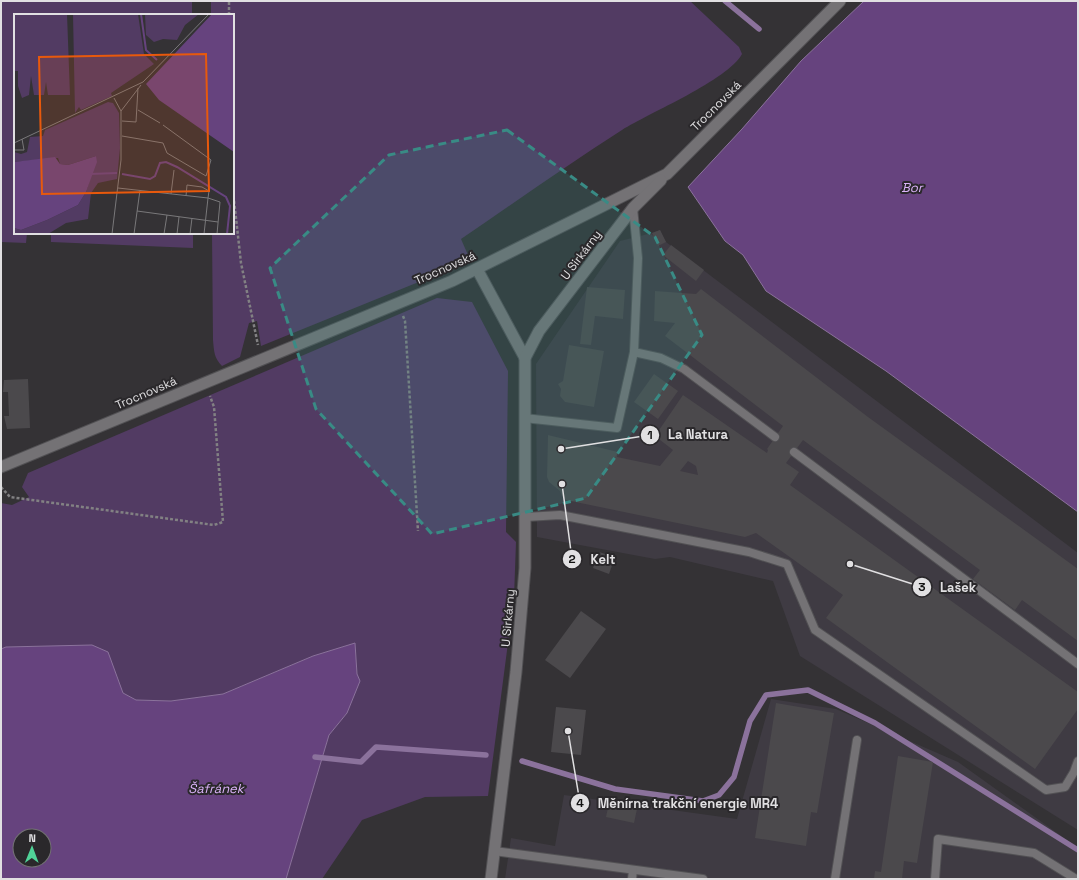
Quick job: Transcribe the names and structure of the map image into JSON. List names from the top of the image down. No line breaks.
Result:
{"streets":{"street":["Trocnovská","U Sirkárny"]},"crossings":[["Trocnovská","U Sirkárny"]],"water":["Bor","Šafránek"],"places":["La Natura","Kelt","Lašek","Měnírna trakční energie MR4"],"north":"top"}
